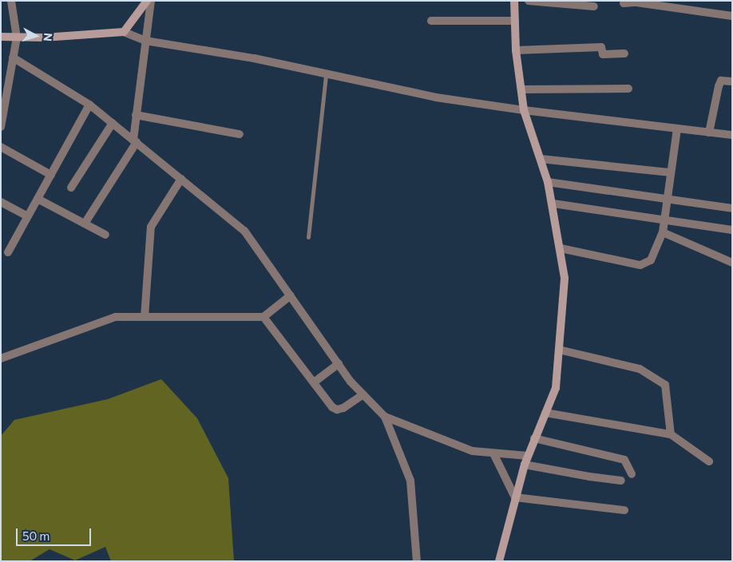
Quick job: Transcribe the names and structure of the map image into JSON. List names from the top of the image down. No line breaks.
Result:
{"scale_bar":"50 m","north":"right"}
